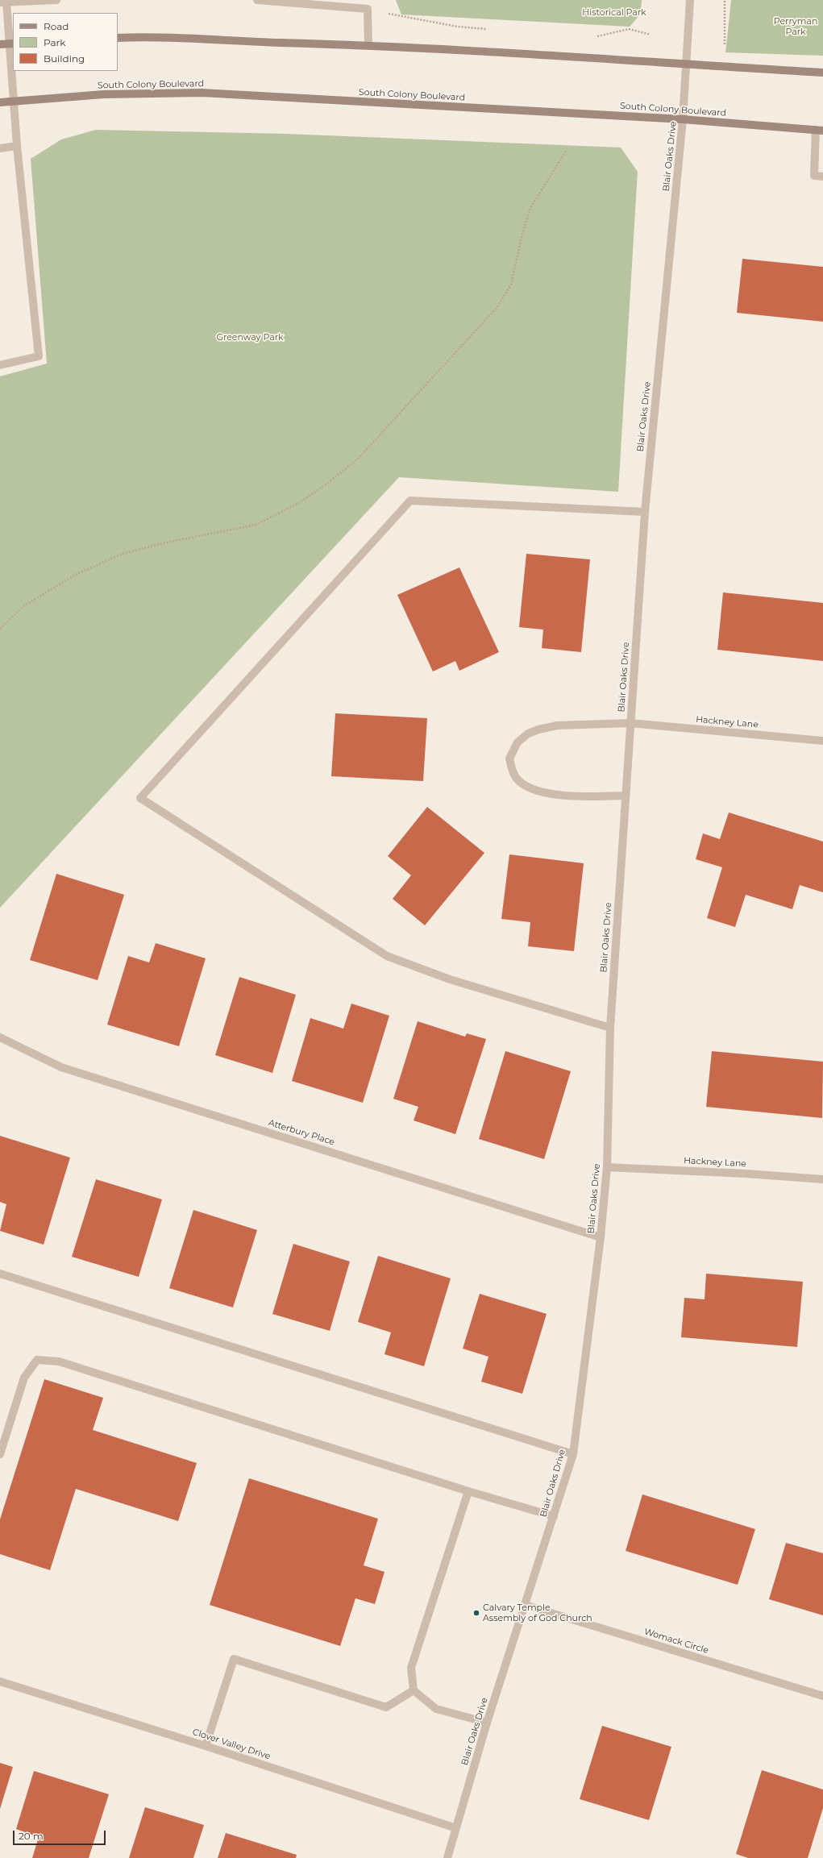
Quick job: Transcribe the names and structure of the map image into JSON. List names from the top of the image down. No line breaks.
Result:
{"streets":{"main road":["South Colony Boulevard"],"street":["Blair Oaks Drive","Hackney Lane","Atterbury Place","Womack Circle","Clover Valley Drive"]},"crossings":[["South Colony Boulevard","Blair Oaks Drive"],["Blair Oaks Drive","Hackney Lane"],["Blair Oaks Drive","Atterbury Place"],["Blair Oaks Drive","Womack Circle"],["Blair Oaks Drive","Clover Valley Drive"]],"parks":["Historical Park","Perryman Park","Greenway Park"],"places":["Calvary Temple Assembly of God Church"],"legend":["Road","Park","Building"],"scale_bar":"20 m"}
